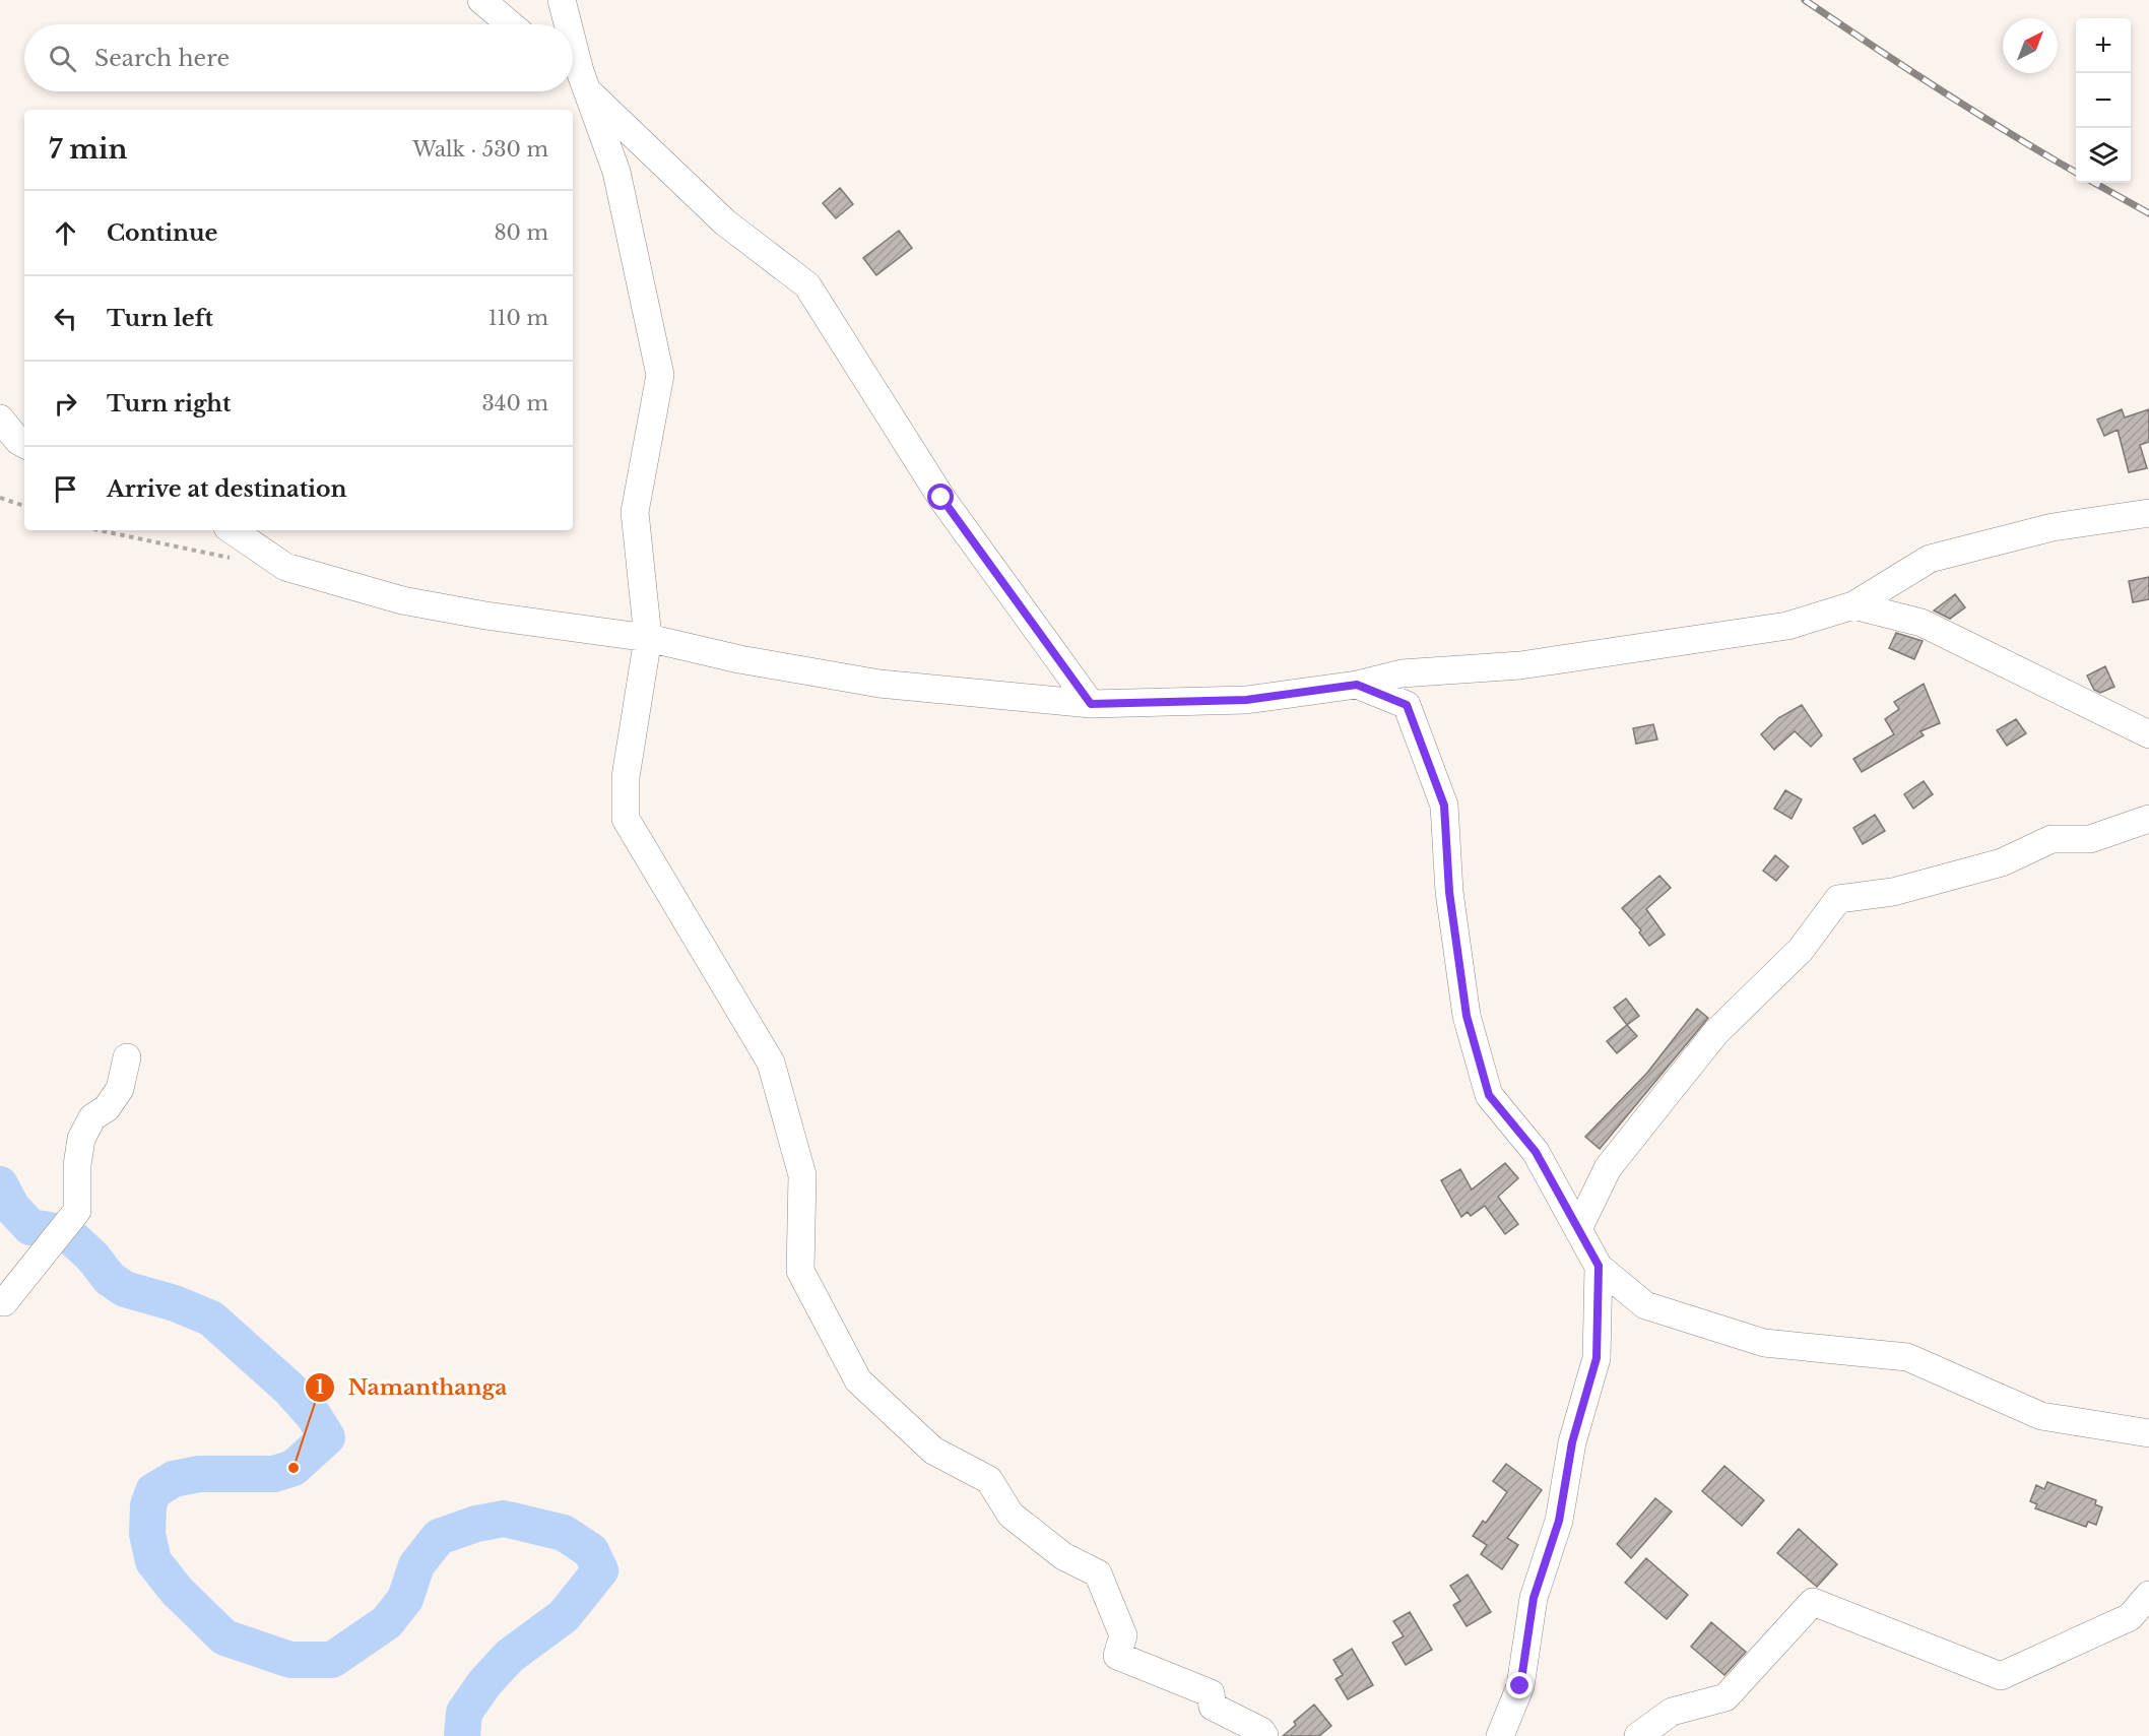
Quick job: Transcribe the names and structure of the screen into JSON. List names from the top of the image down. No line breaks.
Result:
{"places":["Namanthanga"],"north":"top right","page":{"map_buttons":["+","−"],"search":"Search here","heading":["7 min","Walk · 530 m"],"list":[["Continue","80 m"],["Turn left","110 m"],["Turn right","340 m"],"Arrive at destination"]}}
